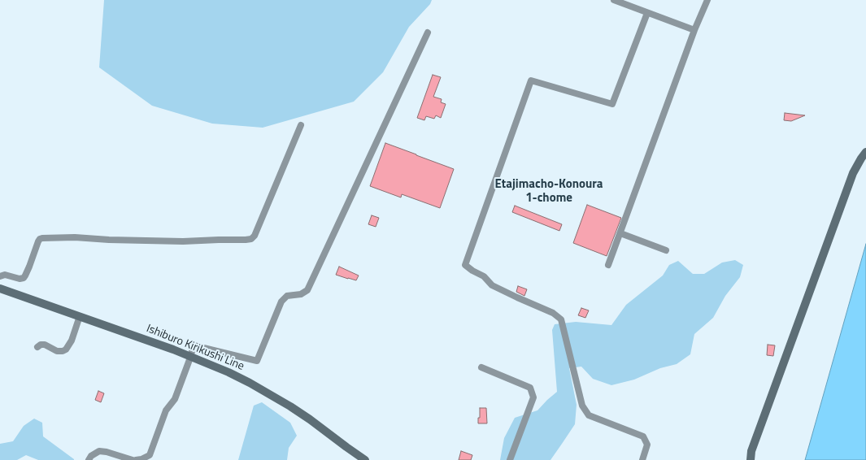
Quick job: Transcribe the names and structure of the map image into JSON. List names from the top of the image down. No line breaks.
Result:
{"streets":{"main road":["Ishiburo Kirikushi Line"]},"districts":["Etajimacho-Konoura 1-chome"]}
